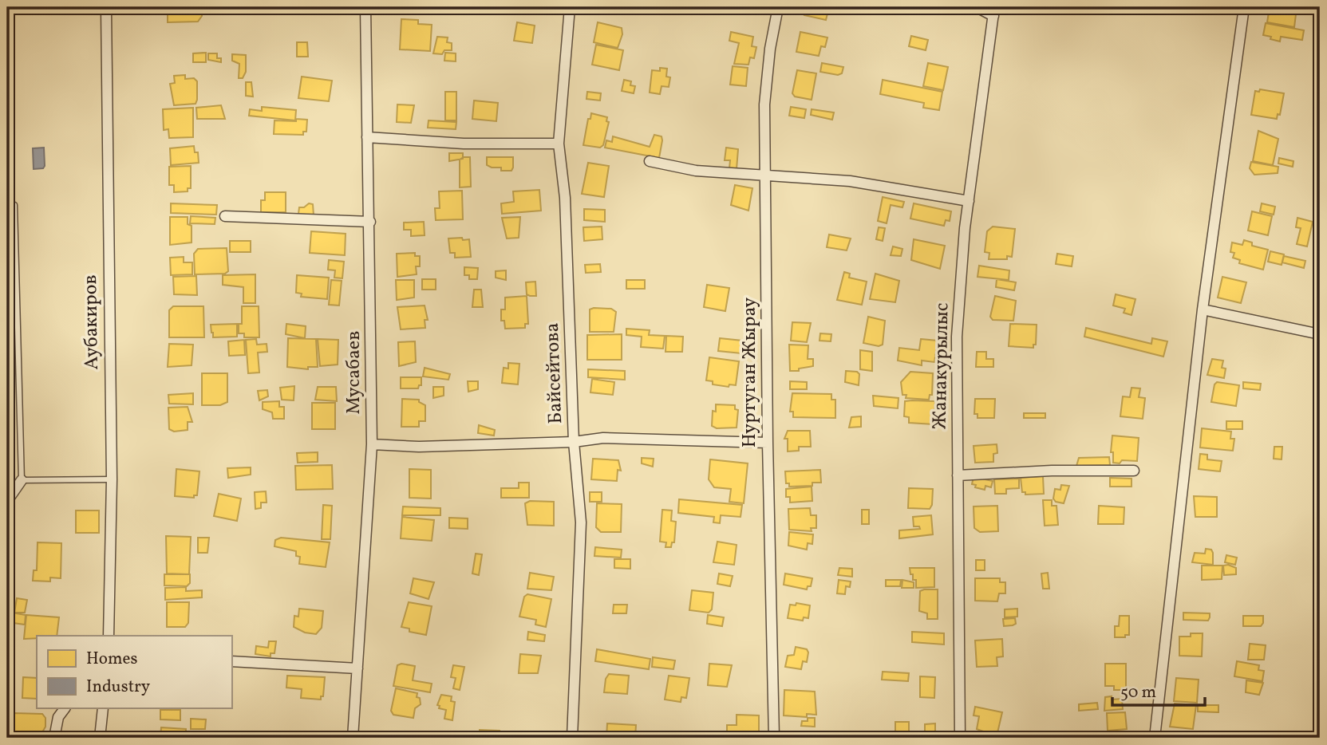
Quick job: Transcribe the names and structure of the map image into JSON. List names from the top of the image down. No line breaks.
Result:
{"streets":{"street":["Аубакиров","Жанакурылыс","Мусабаев","Нуртуган Жырау","Байсейтова"]},"legend":["Homes","Industry"],"scale_bar":"50 m"}
